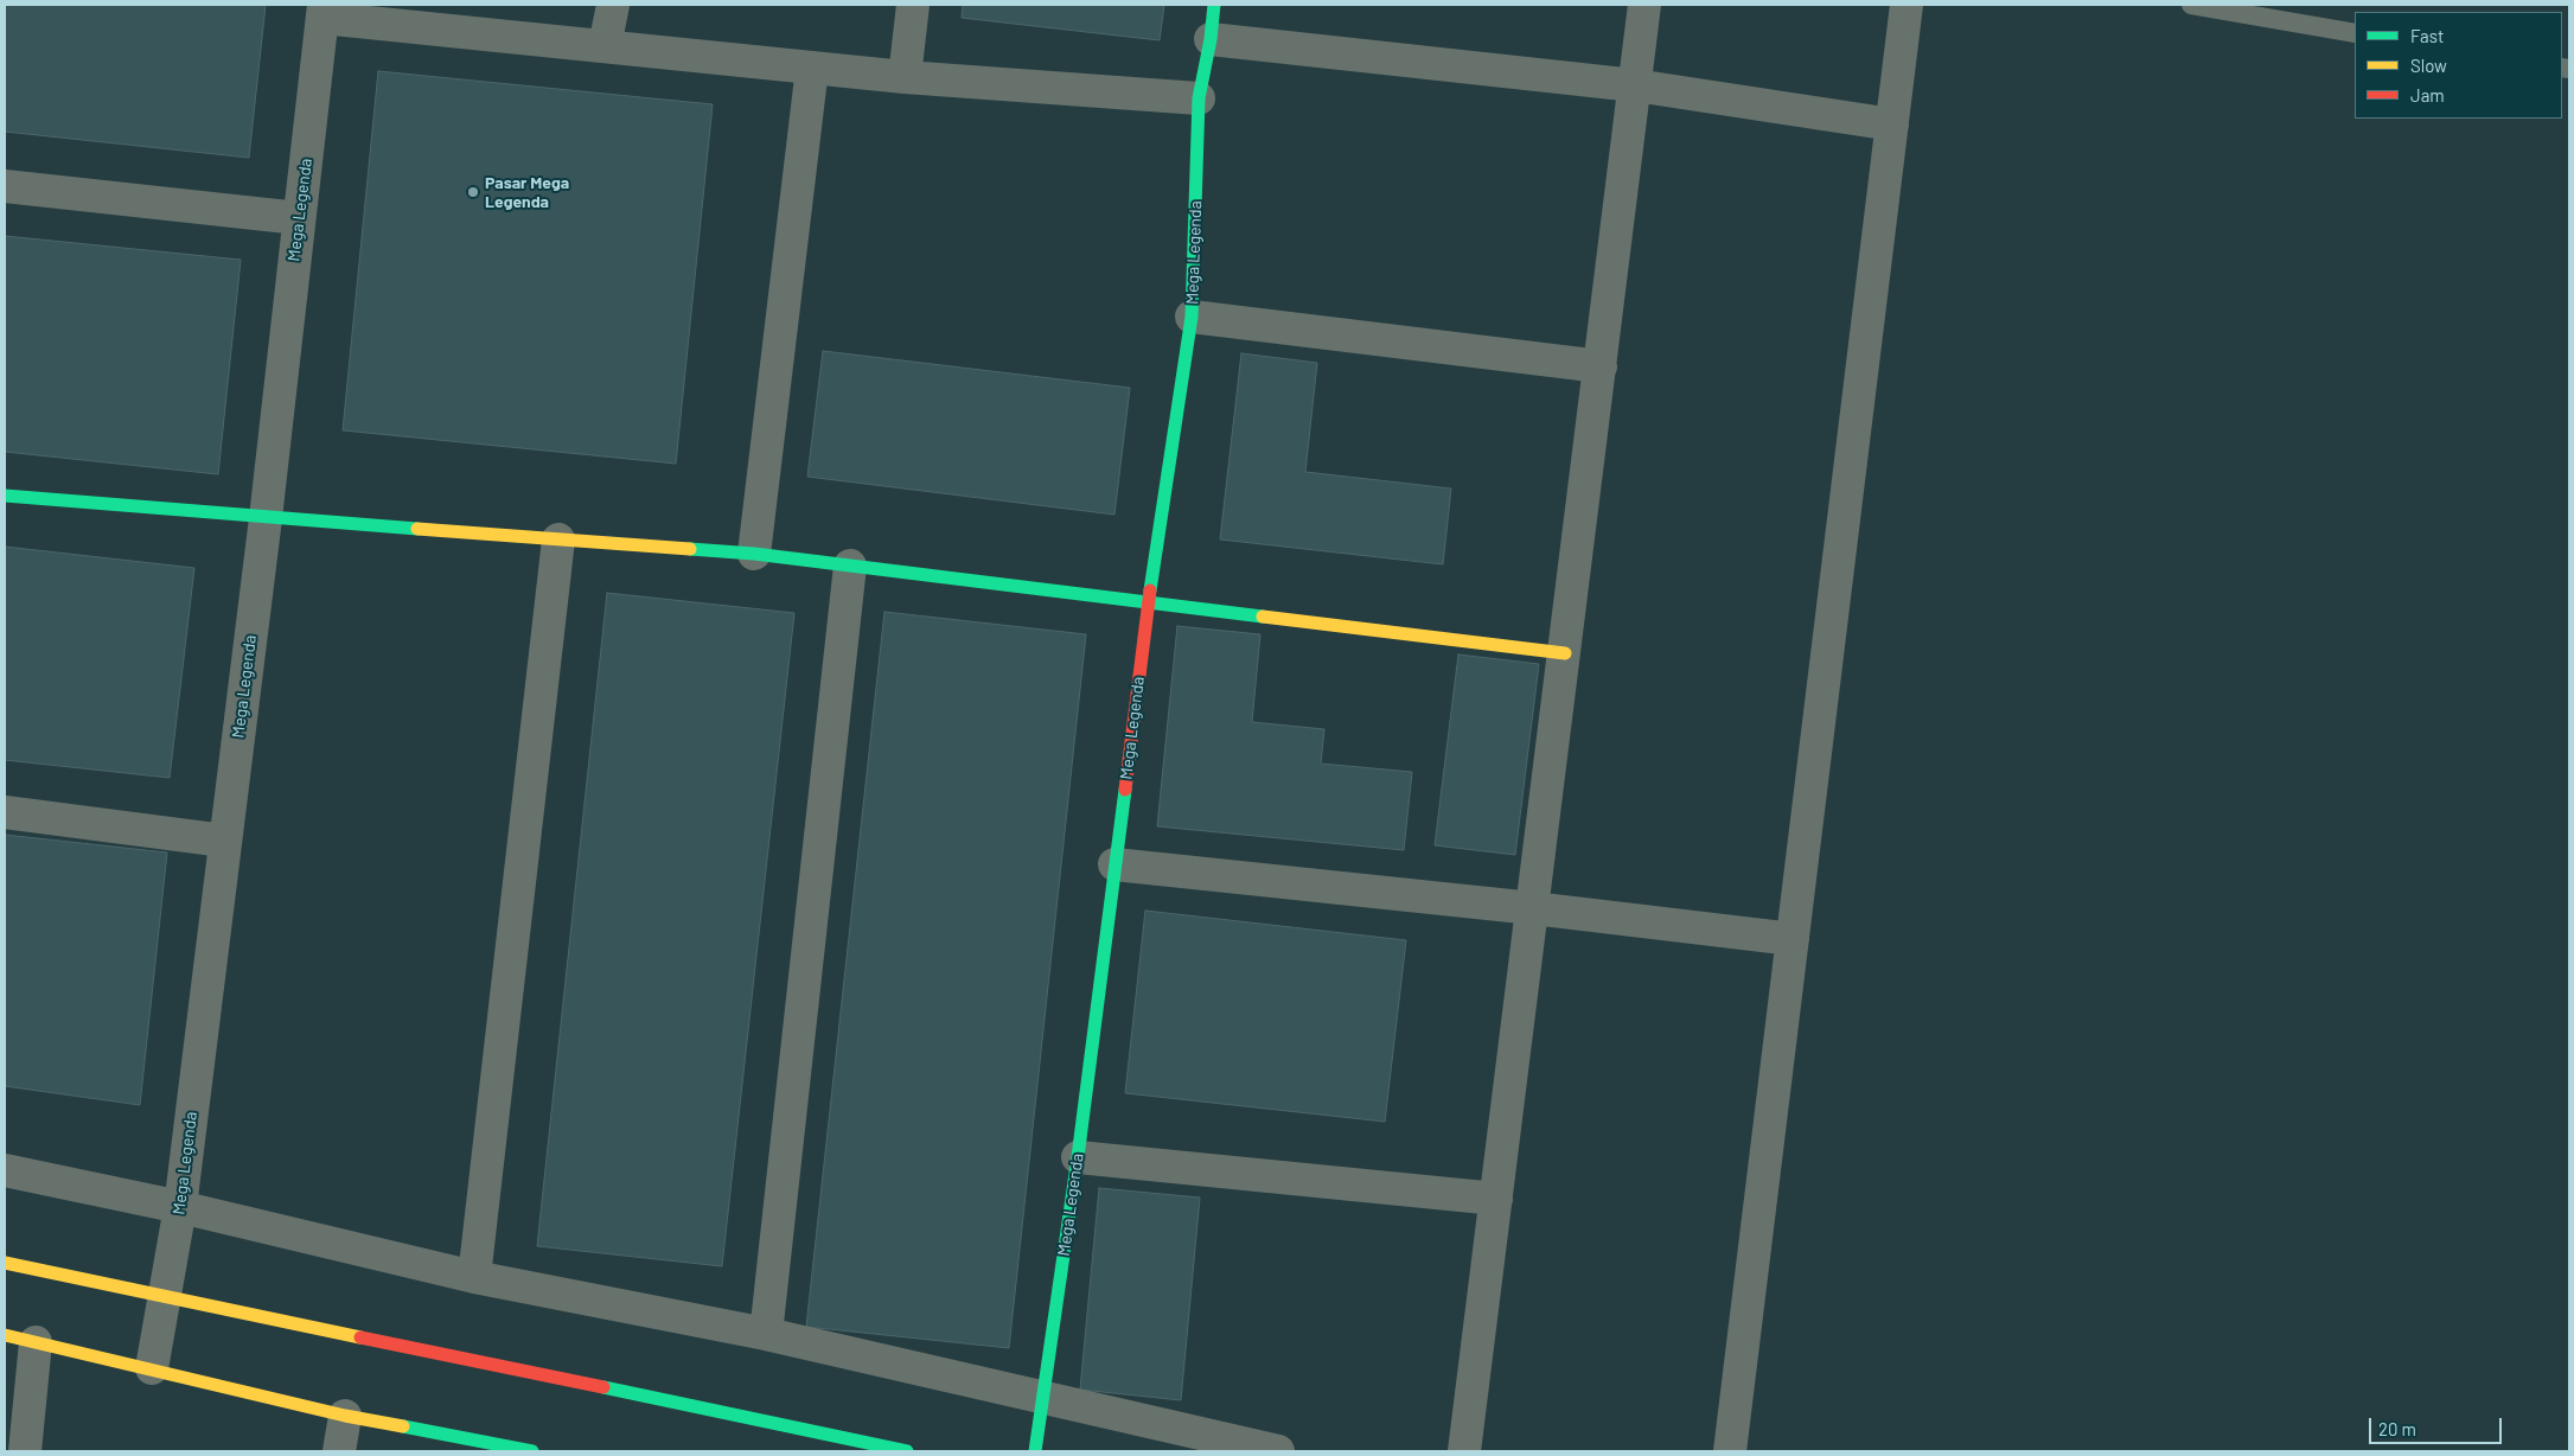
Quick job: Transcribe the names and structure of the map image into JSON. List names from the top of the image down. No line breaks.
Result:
{"streets":{"street":["Mega Legenda"]},"places":["Pasar Mega Legenda"],"legend":["Fast","Slow","Jam"],"scale_bar":"20 m"}
